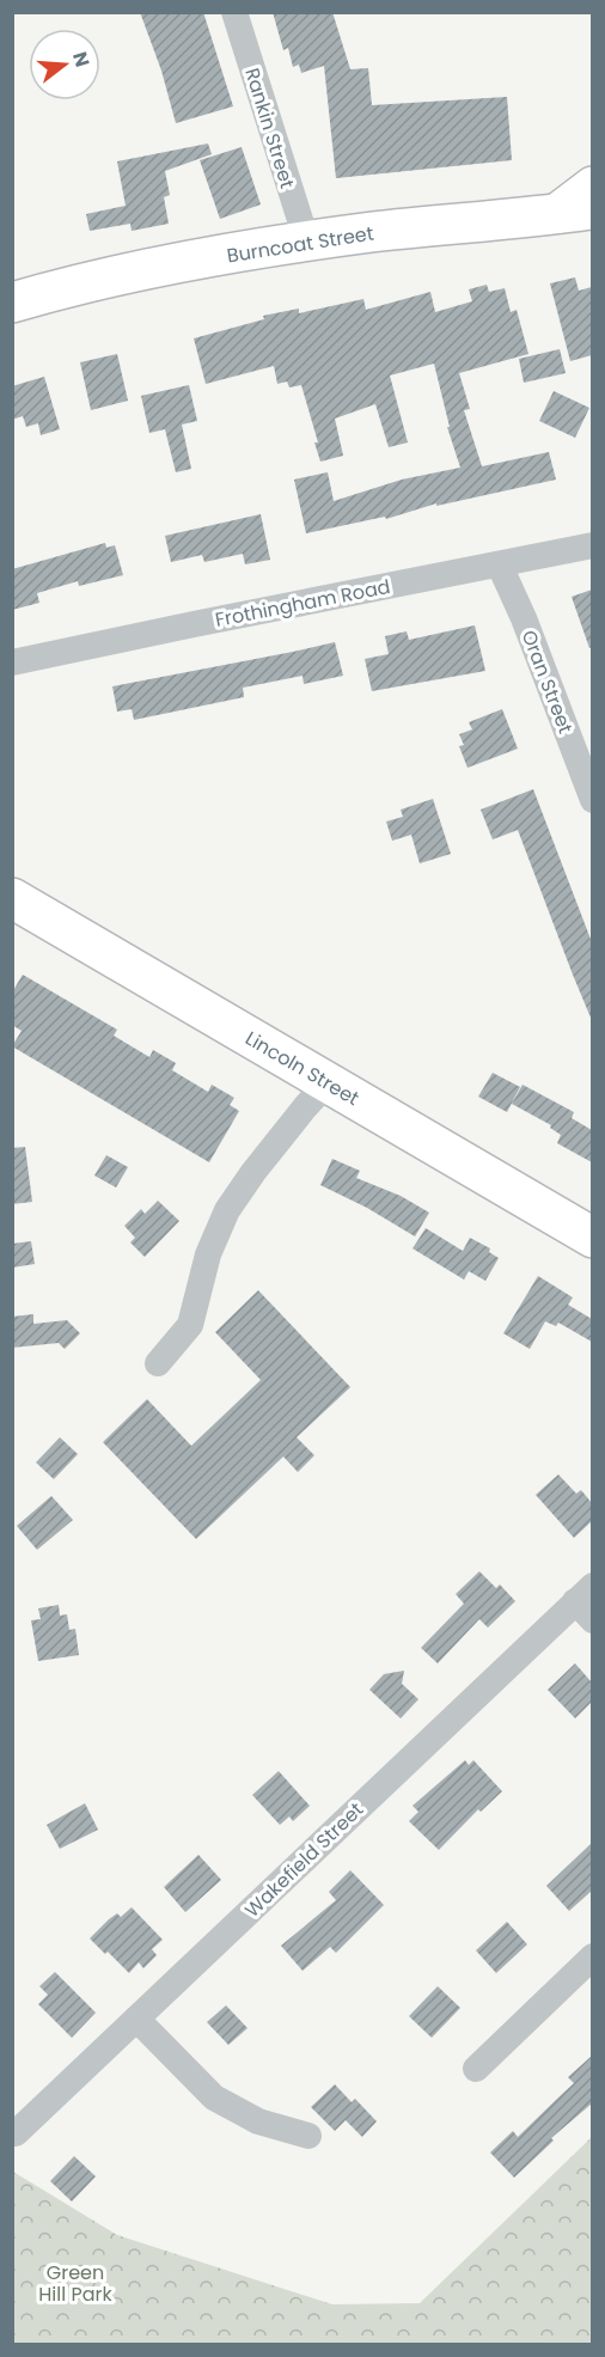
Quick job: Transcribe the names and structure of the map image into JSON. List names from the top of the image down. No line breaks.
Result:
{"streets":{"main road":["Burncoat Street","Lincoln Street"],"street":["Rankin Street","Frothingham Road","Oran Street","Wakefield Street"]},"crossings":[["Rankin Street","Burncoat Street"],["Frothingham Road","Oran Street"]],"parks":["Green Hill Park"],"north":"right"}
